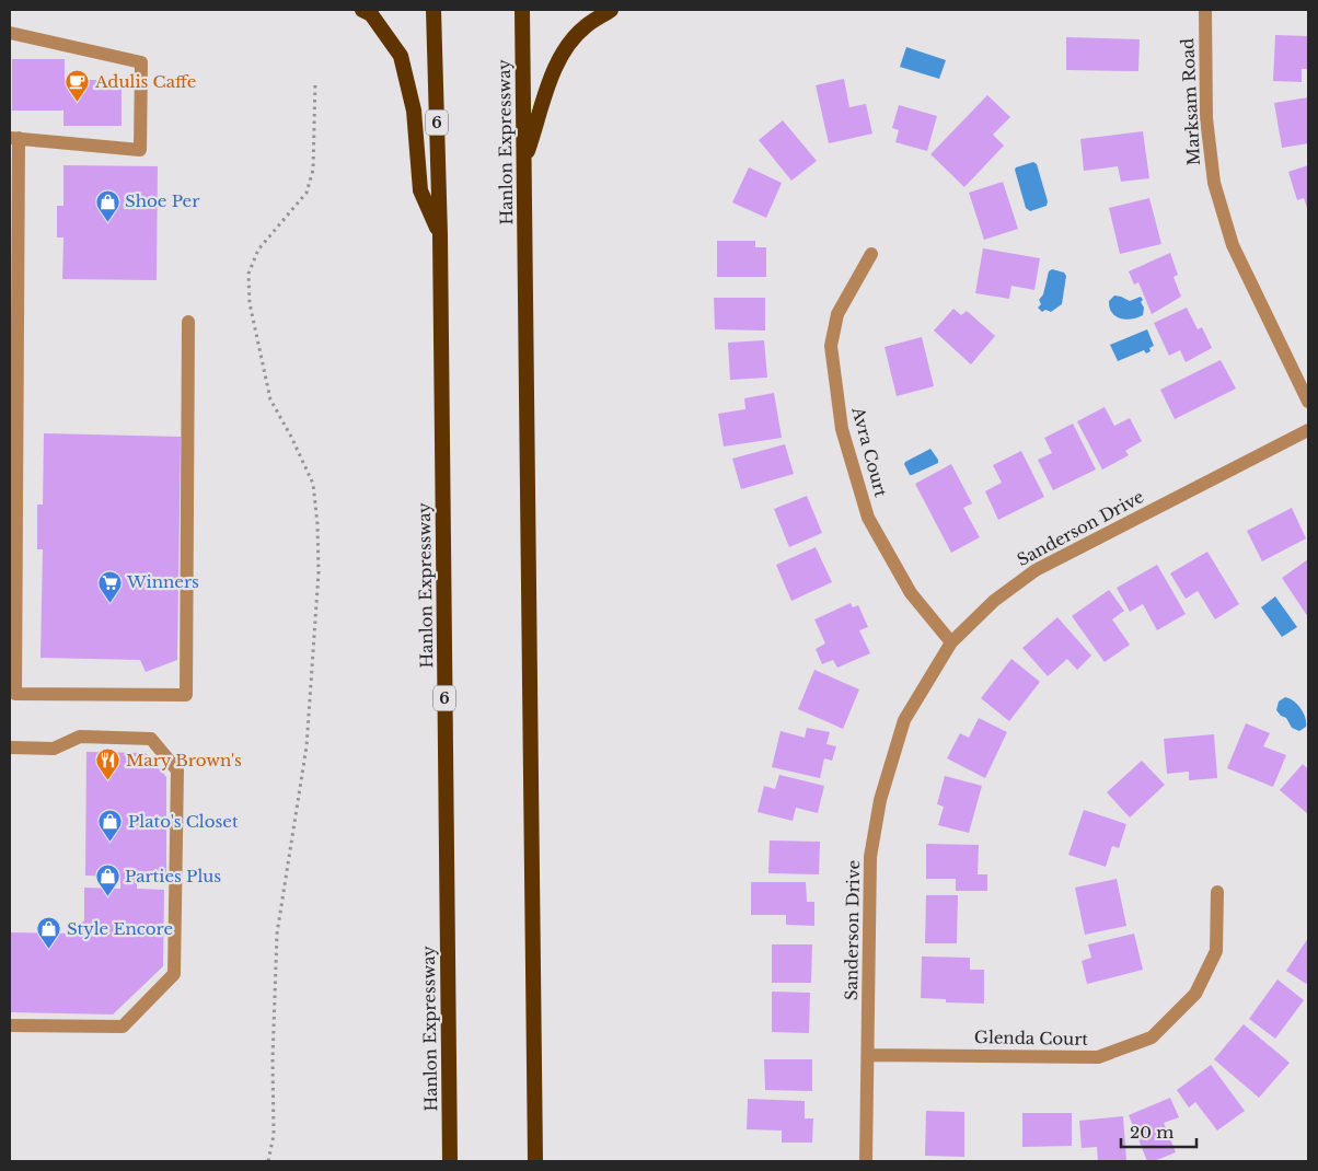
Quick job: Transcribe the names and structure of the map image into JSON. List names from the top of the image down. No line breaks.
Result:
{"streets":{"highway":["6","Hanlon Expressway"],"street":["Marksam Road","Avra Court","Sanderson Drive","Glenda Court"]},"crossings":[["Avra Court","Sanderson Drive"],["Sanderson Drive","Glenda Court"]],"places":{"cafe":["Adulis Caffe"],"shop":["Shoe Per","Plato's Closet","Parties Plus","Style Encore"],"supermarket":["Winners"],"restaurant":["Mary Brown's"]},"scale_bar":"20 m"}
